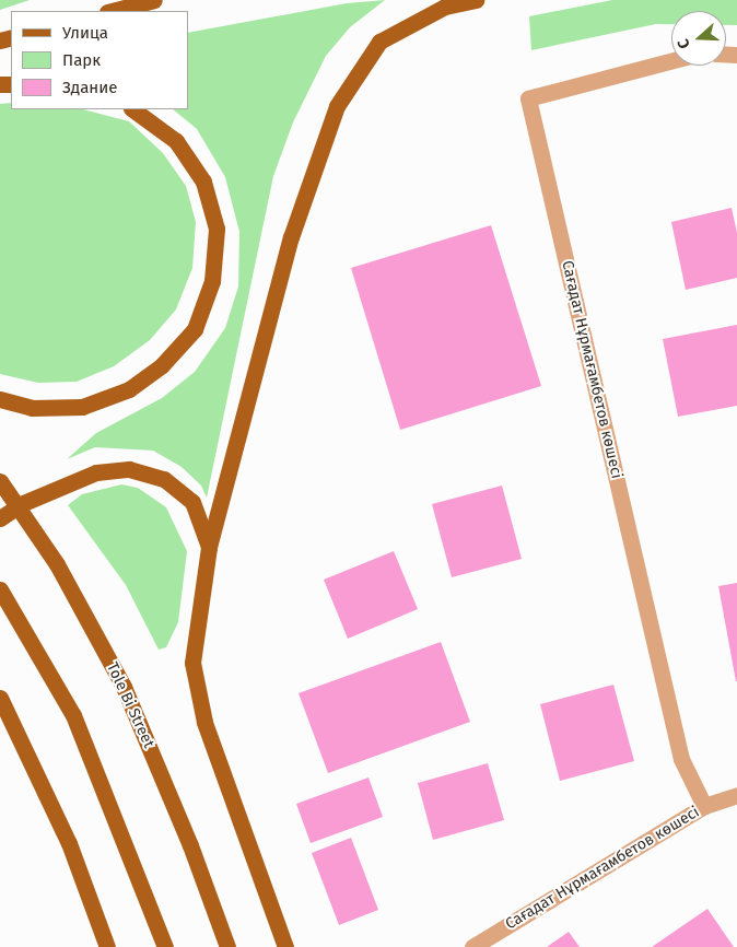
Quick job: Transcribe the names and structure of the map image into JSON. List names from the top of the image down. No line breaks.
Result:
{"streets":{"main road":["Tole Bi Street"],"street":["Сағадат Нұрмағамбетов көшесі"]},"legend":["Улица","Парк","Здание"],"north":"left"}
